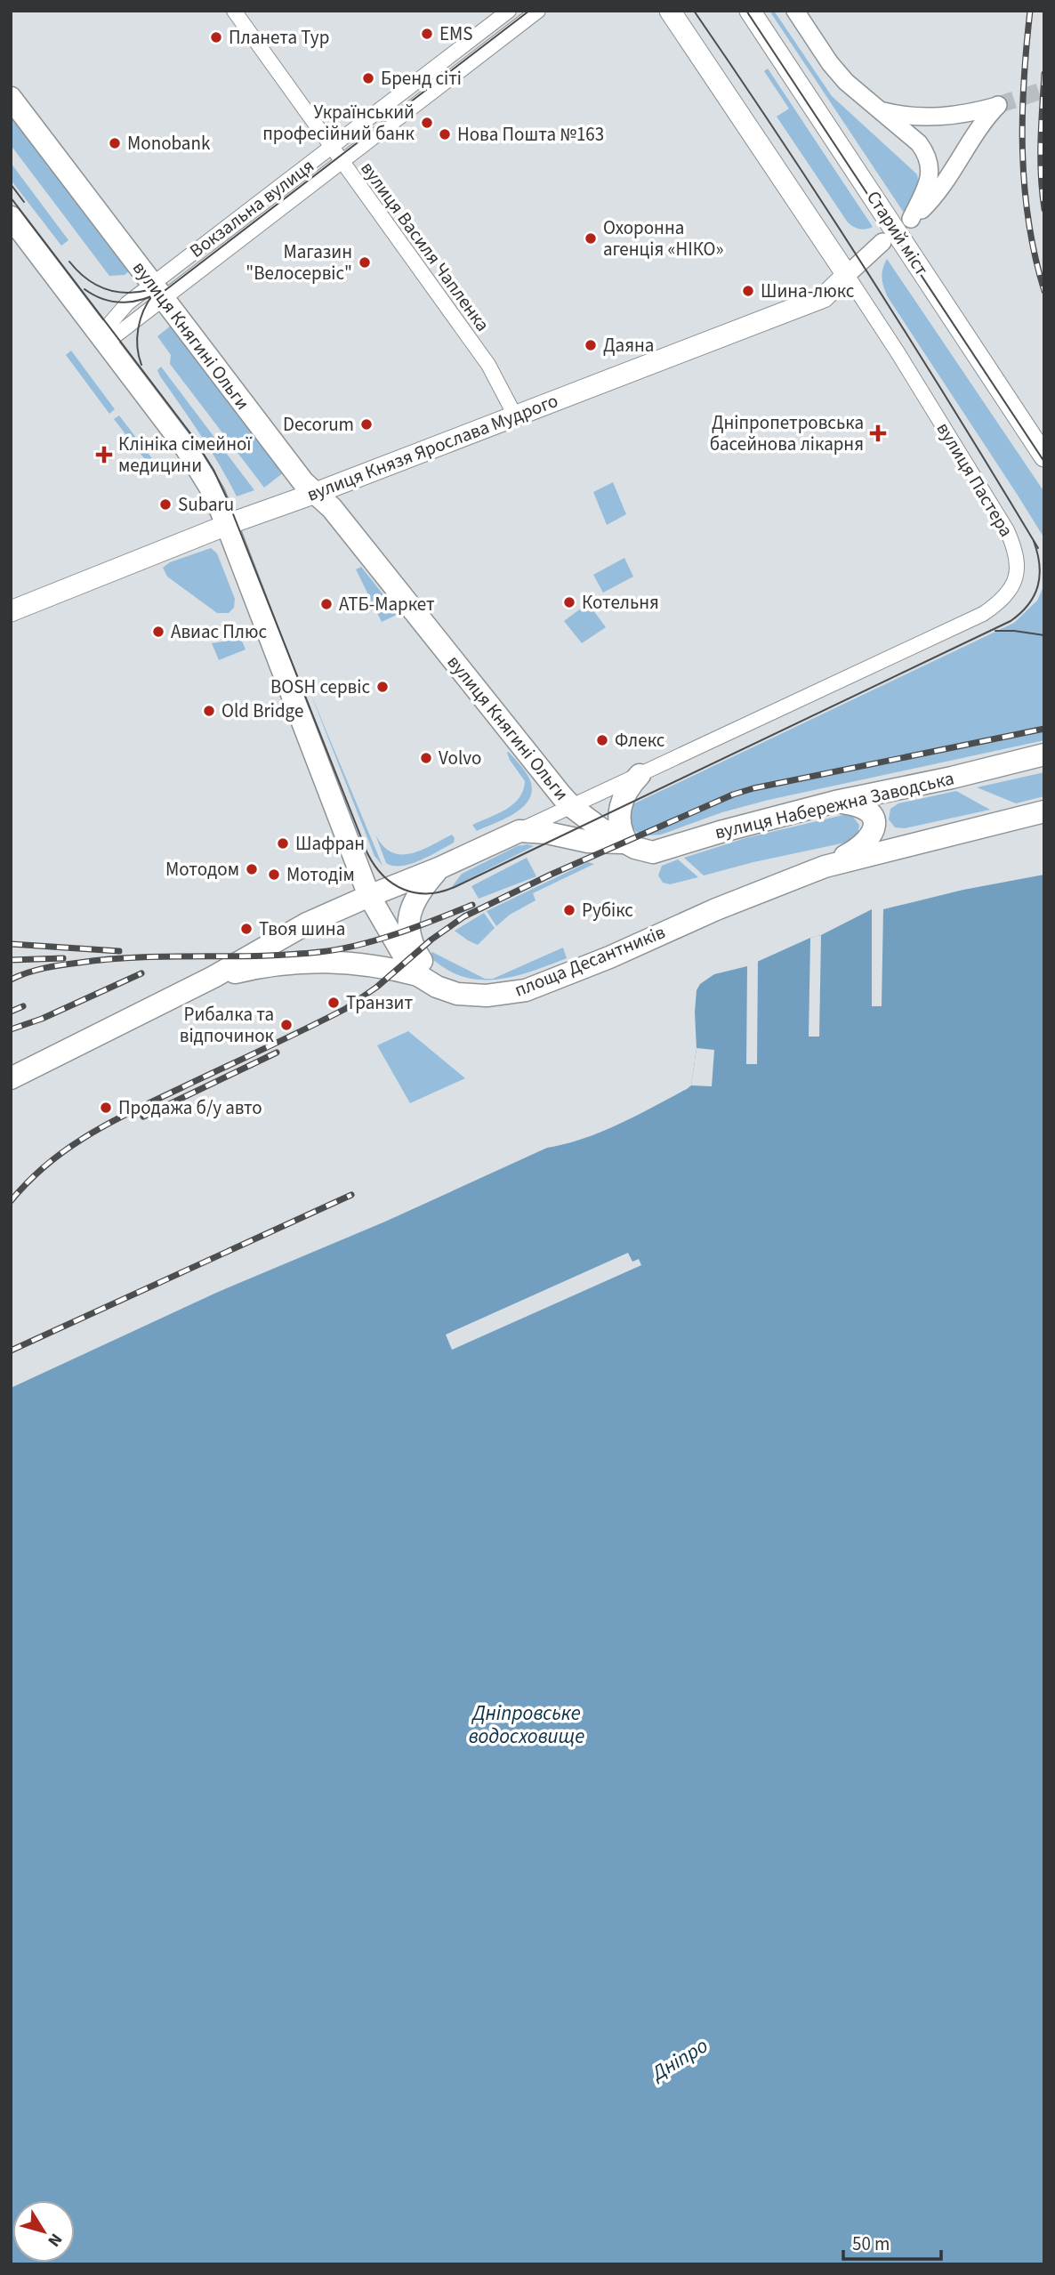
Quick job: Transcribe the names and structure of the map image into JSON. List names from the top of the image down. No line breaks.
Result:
{"streets":{"main road":["Старий міст","вулиця Княгині Ольги","вулиця Князя Ярослава Мудрого","вулиця Пастера","вулиця Набережна Заводська","площа Десантників"],"street":["Вокзальна вулиця","вулиця Василя Чапленка"]},"crossings":[["Вокзальна вулиця","вулиця Василя Чапленка"],["Вокзальна вулиця","вулиця Княгині Ольги"],["вулиця Василя Чапленка","вулиця Князя Ярослава Мудрого"],["вулиця Княгині Ольги","вулиця Князя Ярослава Мудрого"],["вулиця Княгині Ольги","вулиця Пастера"],["вулиця Княгині Ольги","вулиця Набережна Заводська"],["вулиця Князя Ярослава Мудрого","вулиця Пастера"]],"water":["Дніпровське водосховище","Дніпро"],"places":{"other":["EMS","Планета Тур","Бренд сіті","Український професійний банк","Нова Пошта №163","Monobank","Охоронна агенція «НІКО»","Магазин \"Велосервіс\"","Шина-люкс","Даяна","Decorum","Subaru","Котельня","АТБ-Маркет","Авиас Плюс","BOSH сервіс","Old Bridge","Флекс","Volvo","Шафран","Мотодом","Мотодім","Рубікс","Твоя шина","Транзит","Рибалка та відпочинок","Продажа б/у авто"],"health":["Дніпропетровська басейнова лікарня","Клініка сімейної медицини"]},"scale_bar":"50 m","north":"bottom right"}
